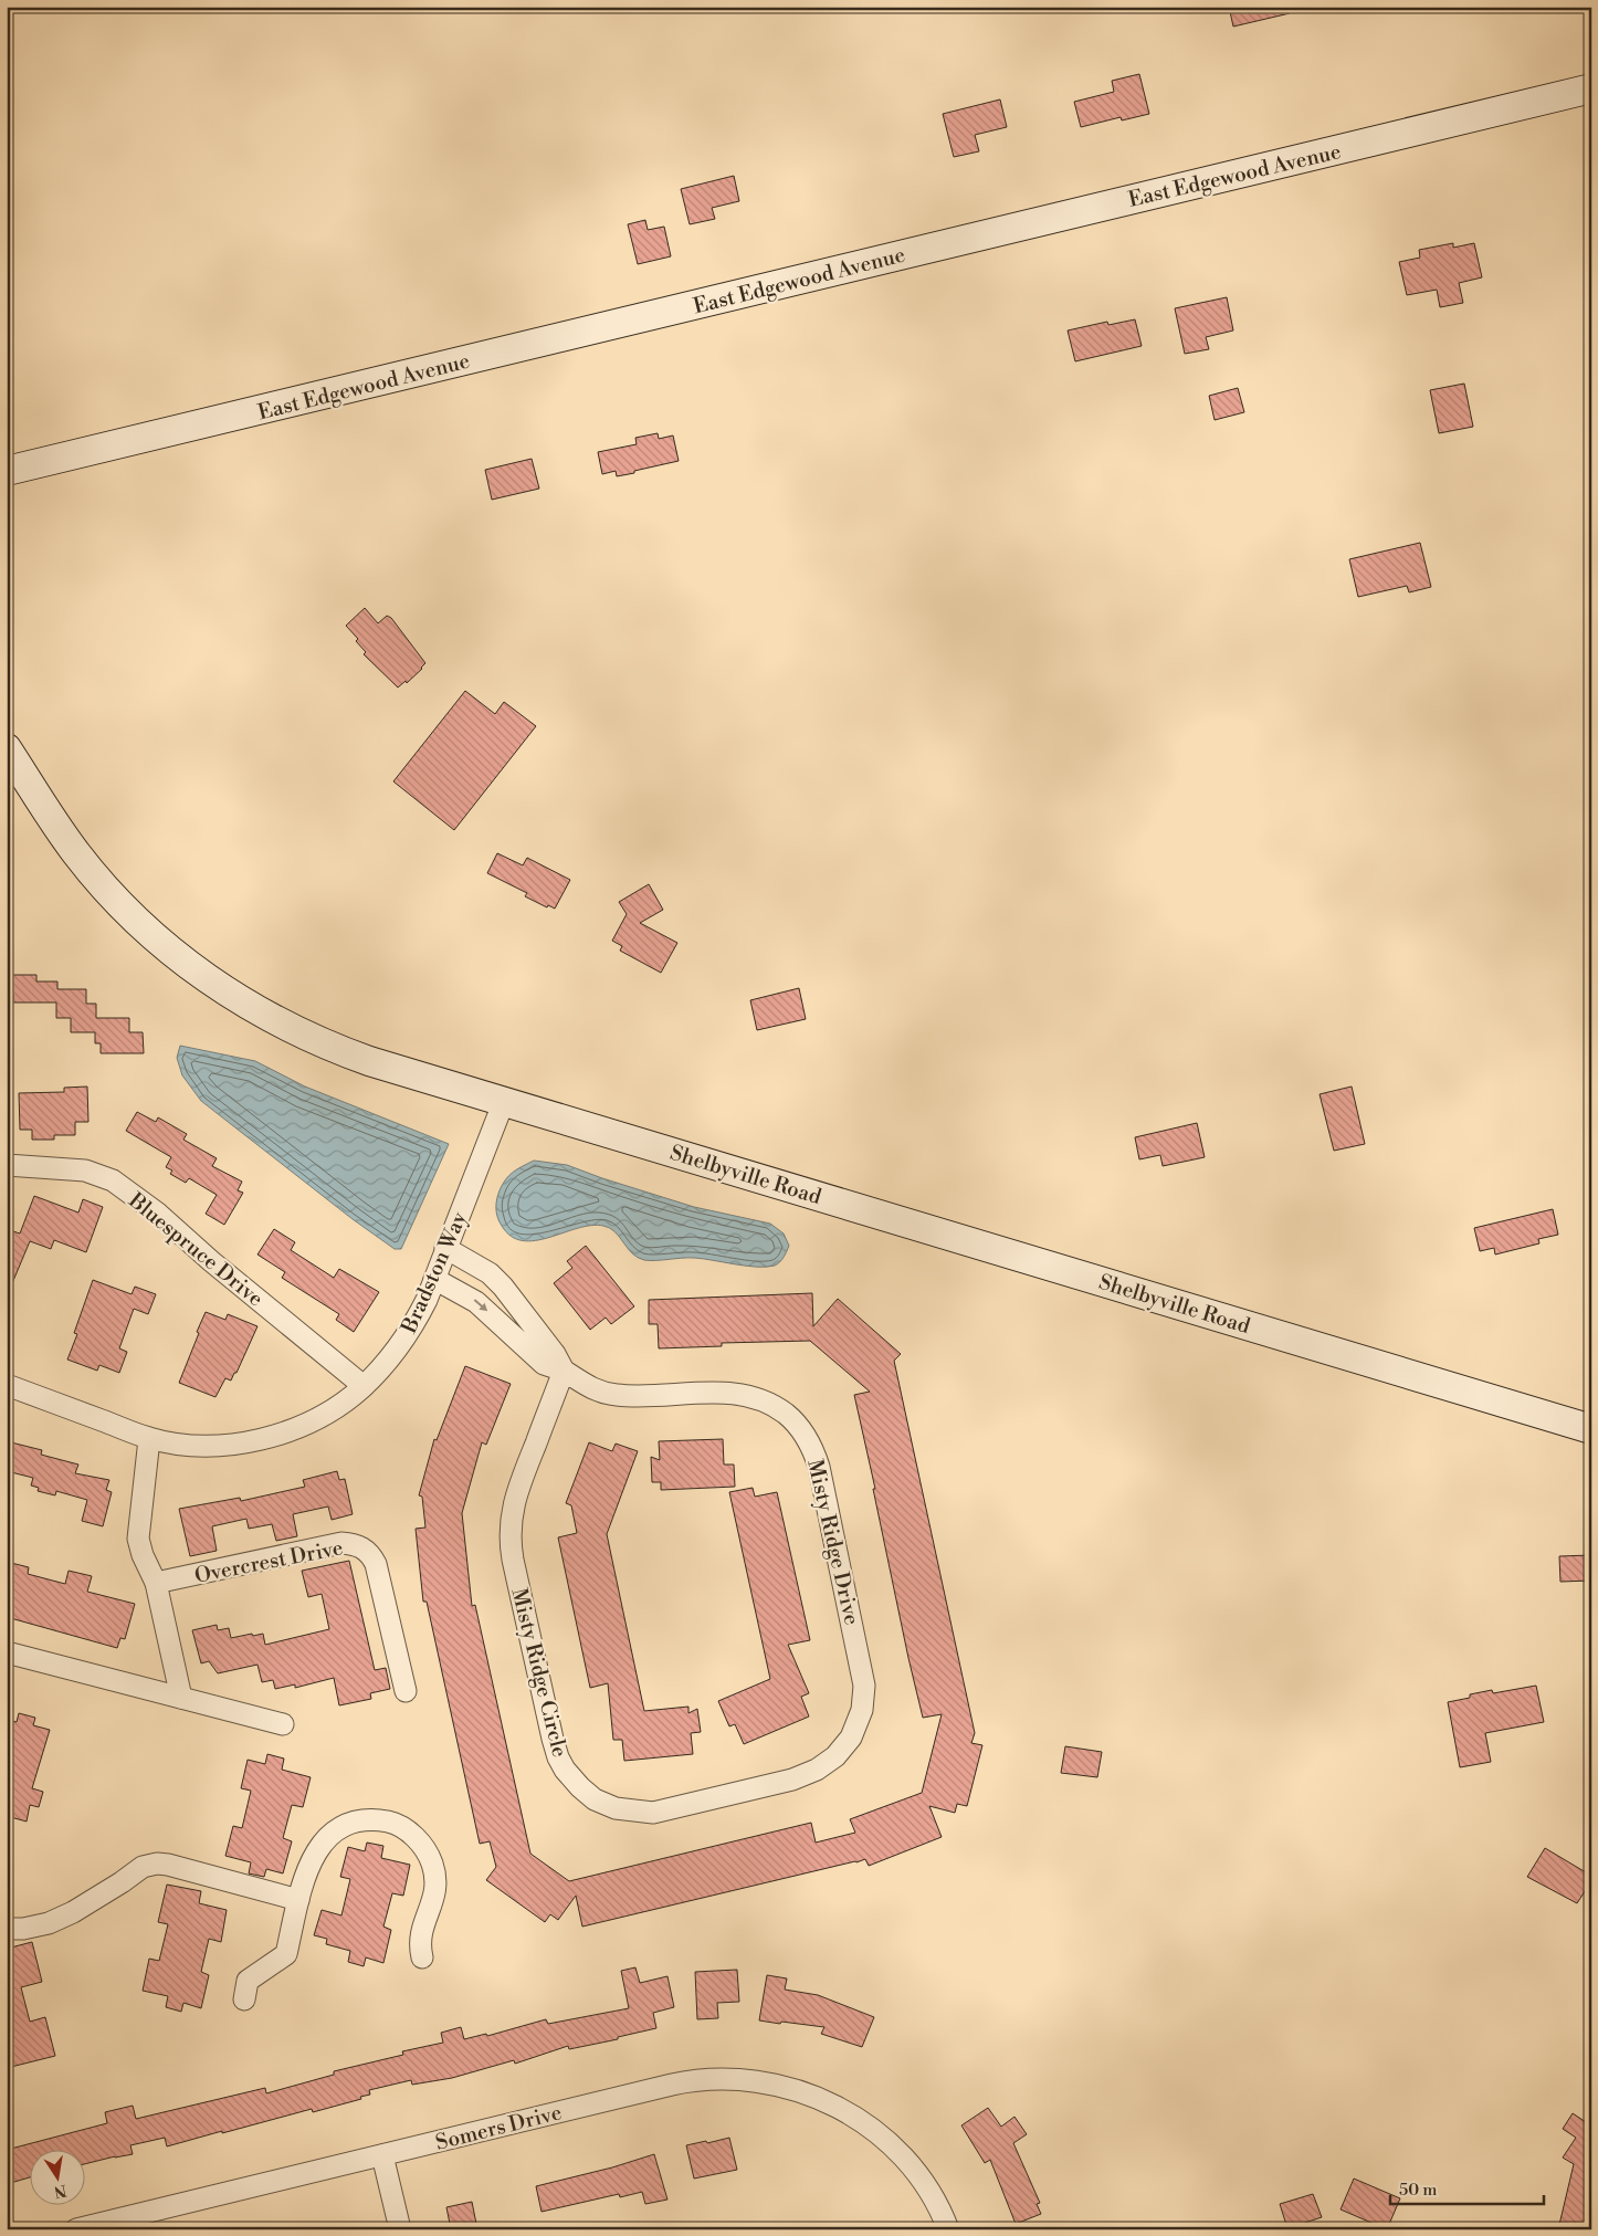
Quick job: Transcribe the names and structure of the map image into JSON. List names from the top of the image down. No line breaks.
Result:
{"streets":{"main road":["East Edgewood Avenue","Shelbyville Road"],"street":["Bluespruce Drive","Bradston Way","Misty Ridge Drive","Overcrest Drive","Misty Ridge Circle","Somers Drive"]},"crossings":[["Shelbyville Road","Bradston Way"],["Bluespruce Drive","Bradston Way"],["Bradston Way","Misty Ridge Drive"],["Misty Ridge Drive","Misty Ridge Circle"]],"scale_bar":"50 m","north":"bottom"}
